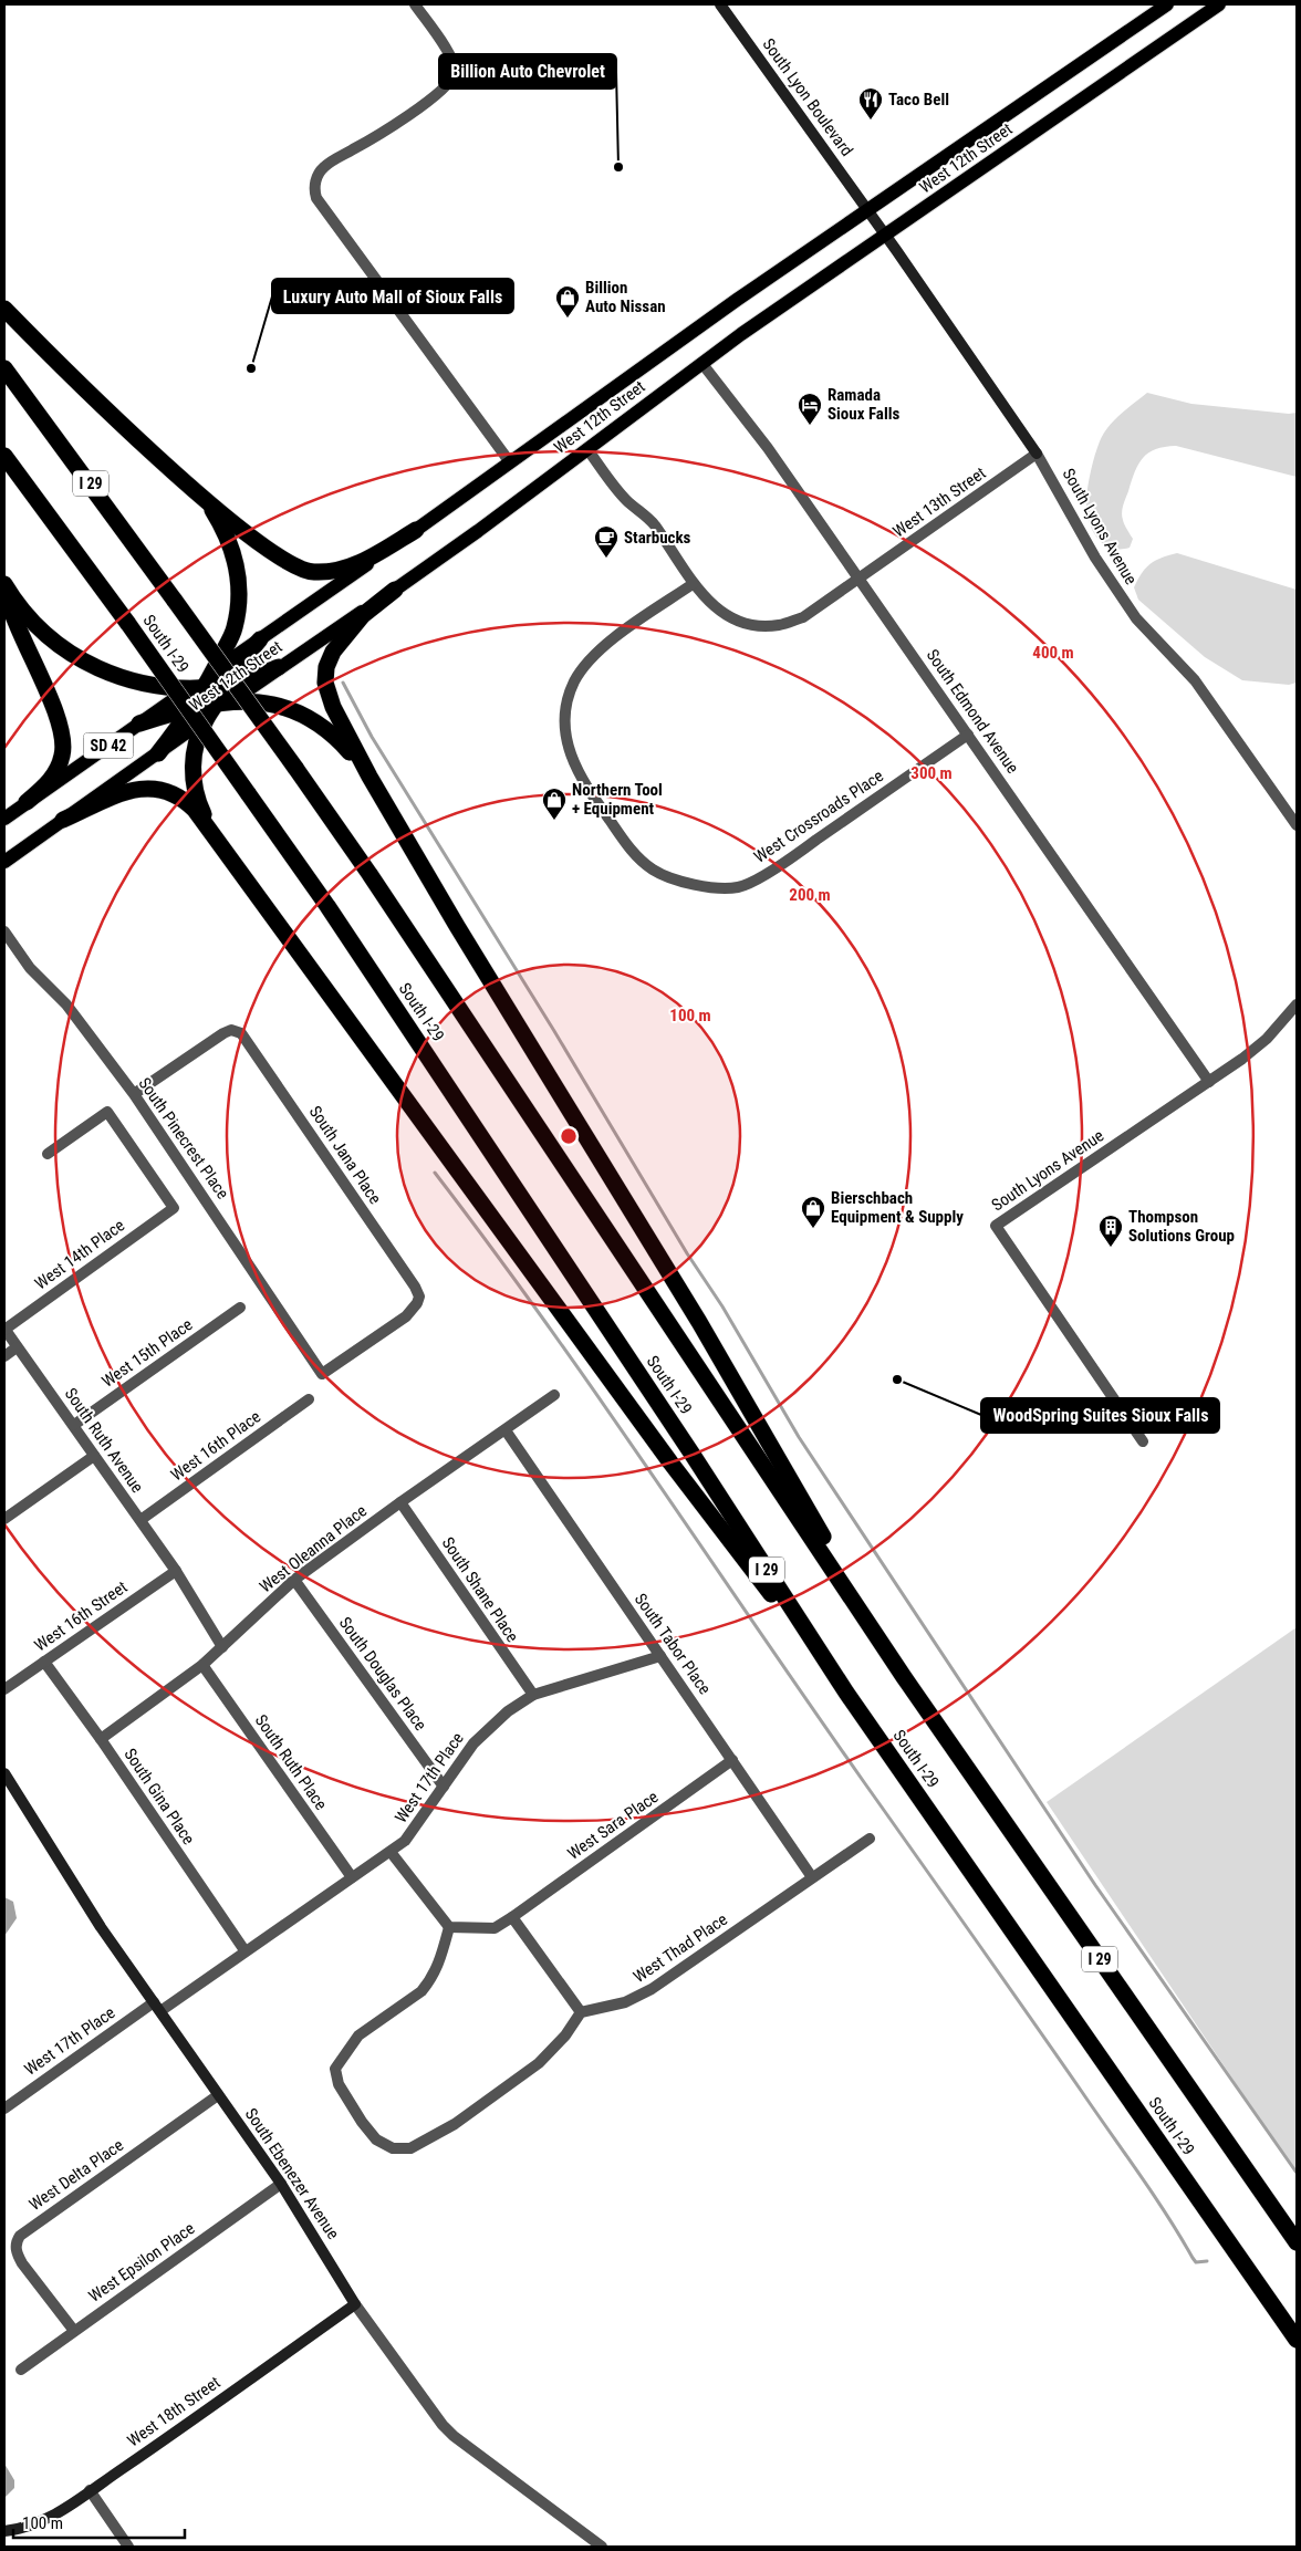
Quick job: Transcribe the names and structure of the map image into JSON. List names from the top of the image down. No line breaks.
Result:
{"streets":{"highway":["I 29","South I-29"],"main road":["West 12th Street","SD 42"],"street":["South Lyon Boulevard","West 13th Street","South Lyons Avenue","South Edmond Avenue","West Crossroads Place","South Pinecrest Place","South Jana Place","West 14th Place","West 15th Place","South Ruth Avenue","West 16th Place","West Oleanna Place","South Shane Place","West 16th Street","South Tabor Place","South Douglas Place","South Ruth Place","West 17th Place","South Gina Place","West Sara Place","West Thad Place","South Ebenezer Avenue","West Delta Place","West Epsilon Place","West 18th Street"]},"crossings":[["South Lyon Boulevard","West 12th Street"],["South Lyon Boulevard","South Lyons Avenue"],["West 12th Street","West 13th Street"],["West 12th Street","South Lyons Avenue"],["West 12th Street","South Edmond Avenue"],["West 13th Street","South Lyons Avenue"],["West 13th Street","South Edmond Avenue"],["West 13th Street","West Crossroads Place"],["South Lyons Avenue","South Edmond Avenue"],["South Edmond Avenue","West Crossroads Place"],["South Pinecrest Place","South Jana Place"],["West 14th Place","South Ruth Avenue"],["West 15th Place","South Ruth Avenue"],["South Ruth Avenue","West 16th Place"],["South Ruth Avenue","West 16th Street"],["West Oleanna Place","South Shane Place"],["West Oleanna Place","South Tabor Place"],["West Oleanna Place","South Douglas Place"],["West Oleanna Place","South Ruth Place"],["West Oleanna Place","South Gina Place"],["South Shane Place","West 17th Place"],["West 16th Street","South Gina Place"],["South Tabor Place","West 17th Place"],["South Tabor Place","West Sara Place"],["South Tabor Place","West Thad Place"],["South Douglas Place","West 17th Place"],["South Ruth Place","West 17th Place"],["West 17th Place","South Gina Place"],["West 17th Place","South Ebenezer Avenue"],["South Ebenezer Avenue","West Delta Place"],["South Ebenezer Avenue","West Epsilon Place"],["South Ebenezer Avenue","West 18th Street"],["West Delta Place","West Epsilon Place"]],"places":{"restaurant":["Taco Bell"],"other":["Billion Auto Chevrolet","Luxury Auto Mall of Sioux Falls","WoodSpring Suites Sioux Falls"],"shop":["Billion Auto Nissan","Northern Tool + Equipment","Bierschbach Equipment & Supply"],"hotel":["Ramada Sioux Falls"],"cafe":["Starbucks"],"building":["Thompson Solutions Group"]},"scale_bar":"100 m","rings":["400 m","300 m","200 m","100 m"]}
